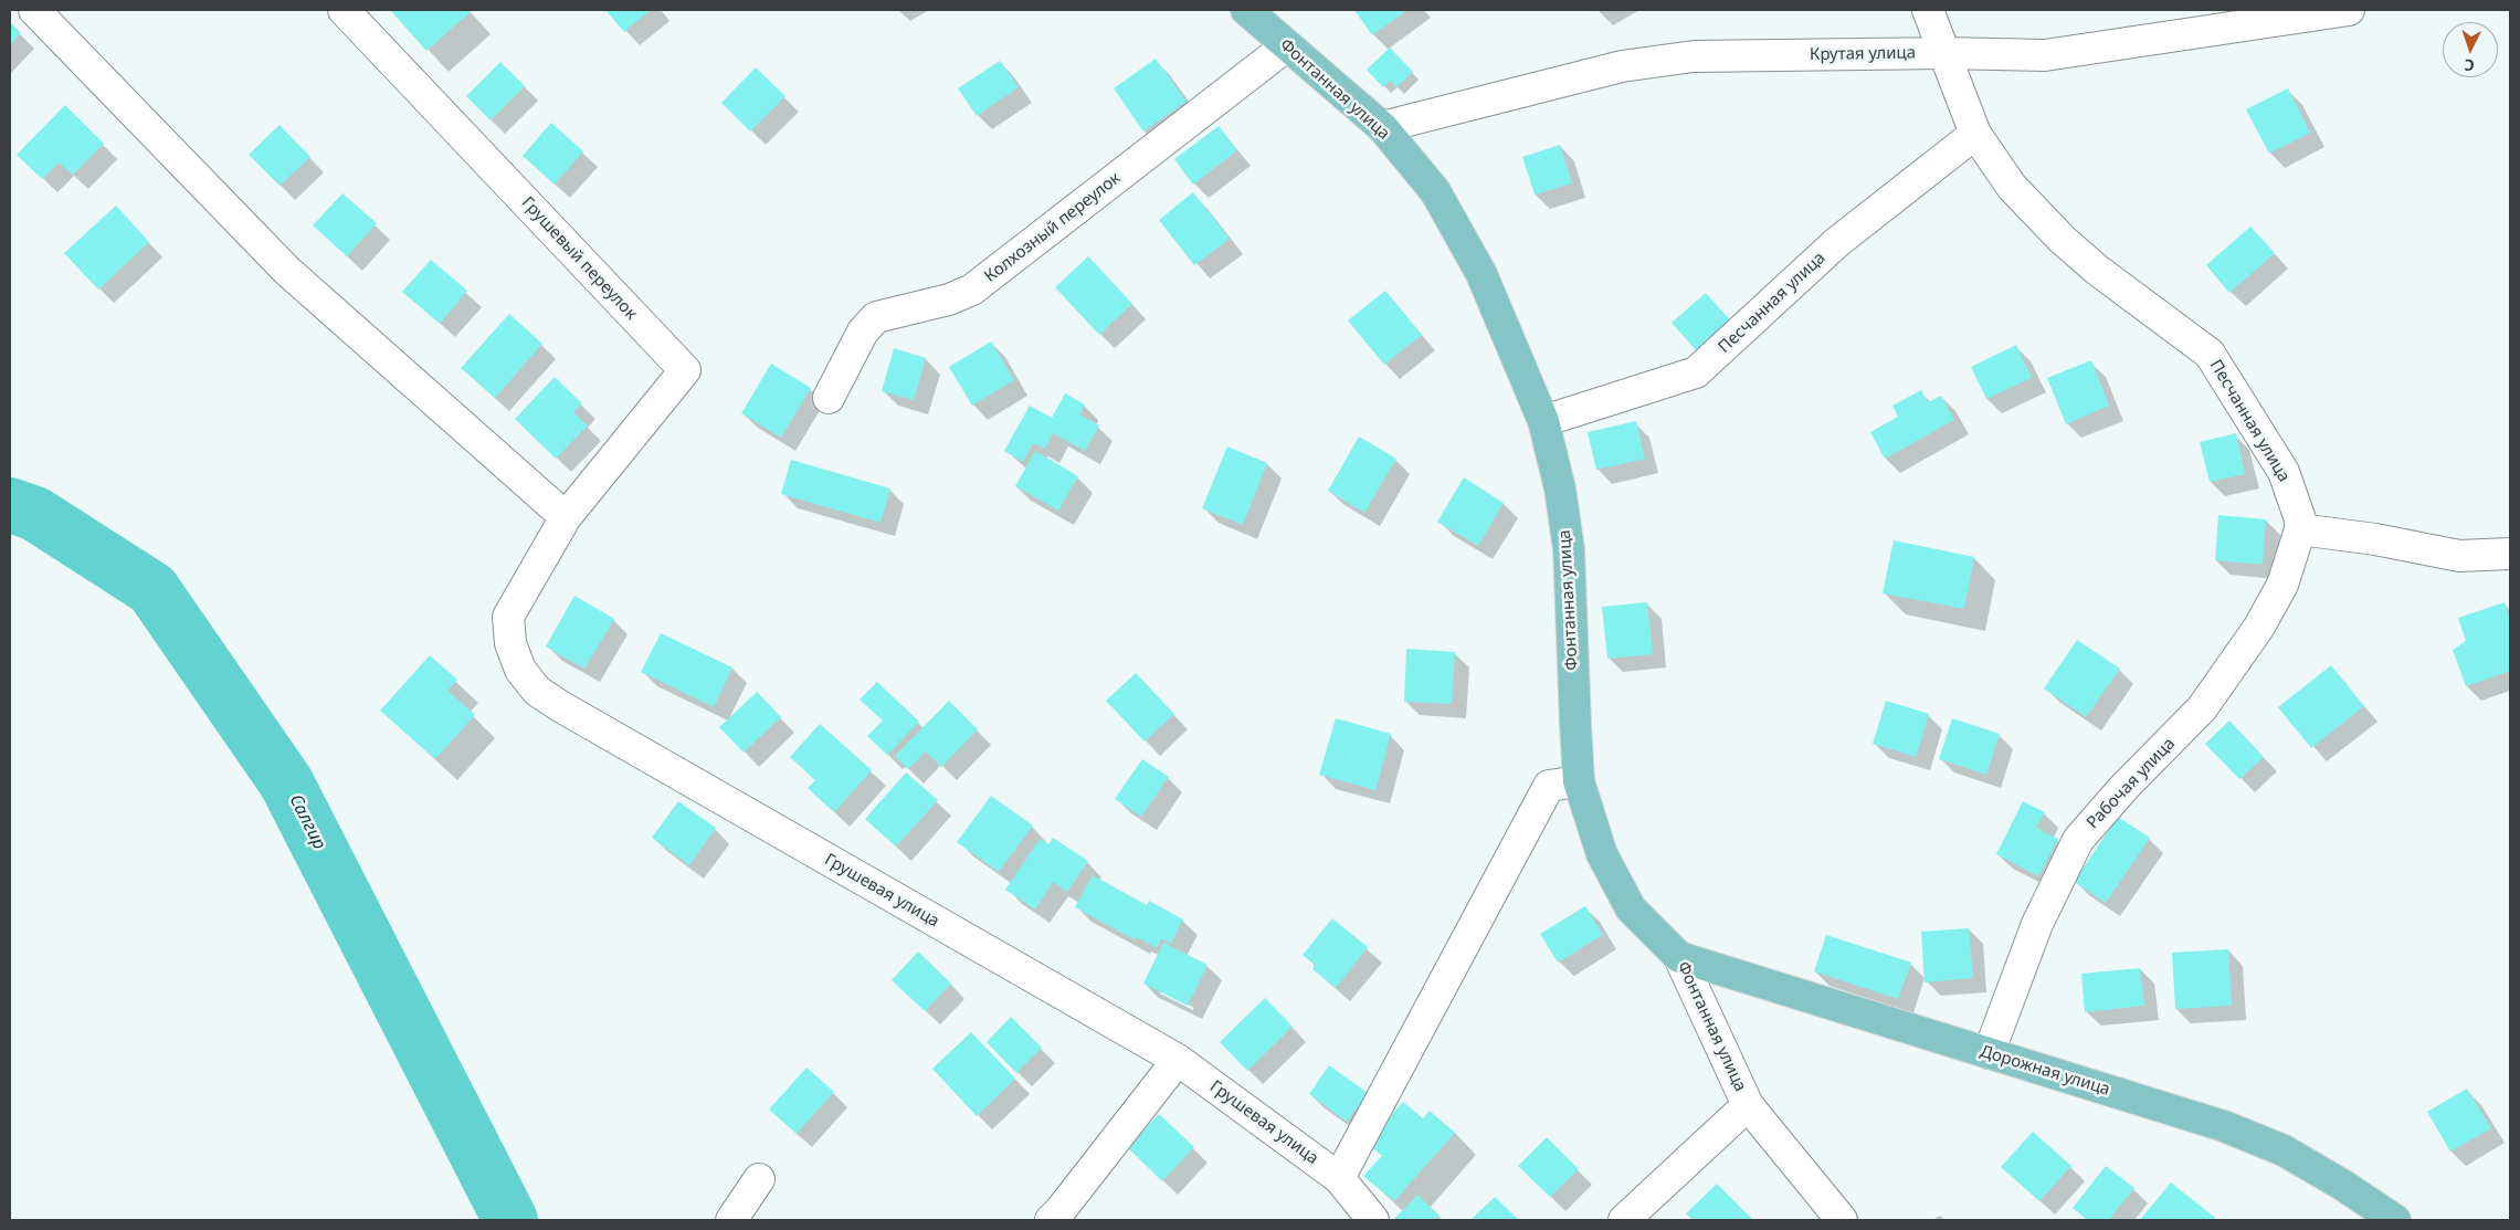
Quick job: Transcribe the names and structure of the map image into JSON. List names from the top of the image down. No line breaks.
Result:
{"streets":{"main road":["Фонтанная улица","Дорожная улица"],"street":["Крутая улица","Колхозный переулок","Грушевый переулок","Песчанная улица","Рабочая улица","Грушевая улица"]},"crossings":[["Крутая улица","Фонтанная улица"],["Крутая улица","Песчанная улица"],["Фонтанная улица","Колхозный переулок"],["Фонтанная улица","Песчанная улица"],["Фонтанная улица","Дорожная улица"],["Грушевый переулок","Грушевая улица"],["Песчанная улица","Рабочая улица"],["Рабочая улица","Дорожная улица"]],"water":["Салгир"],"north":"bottom"}
